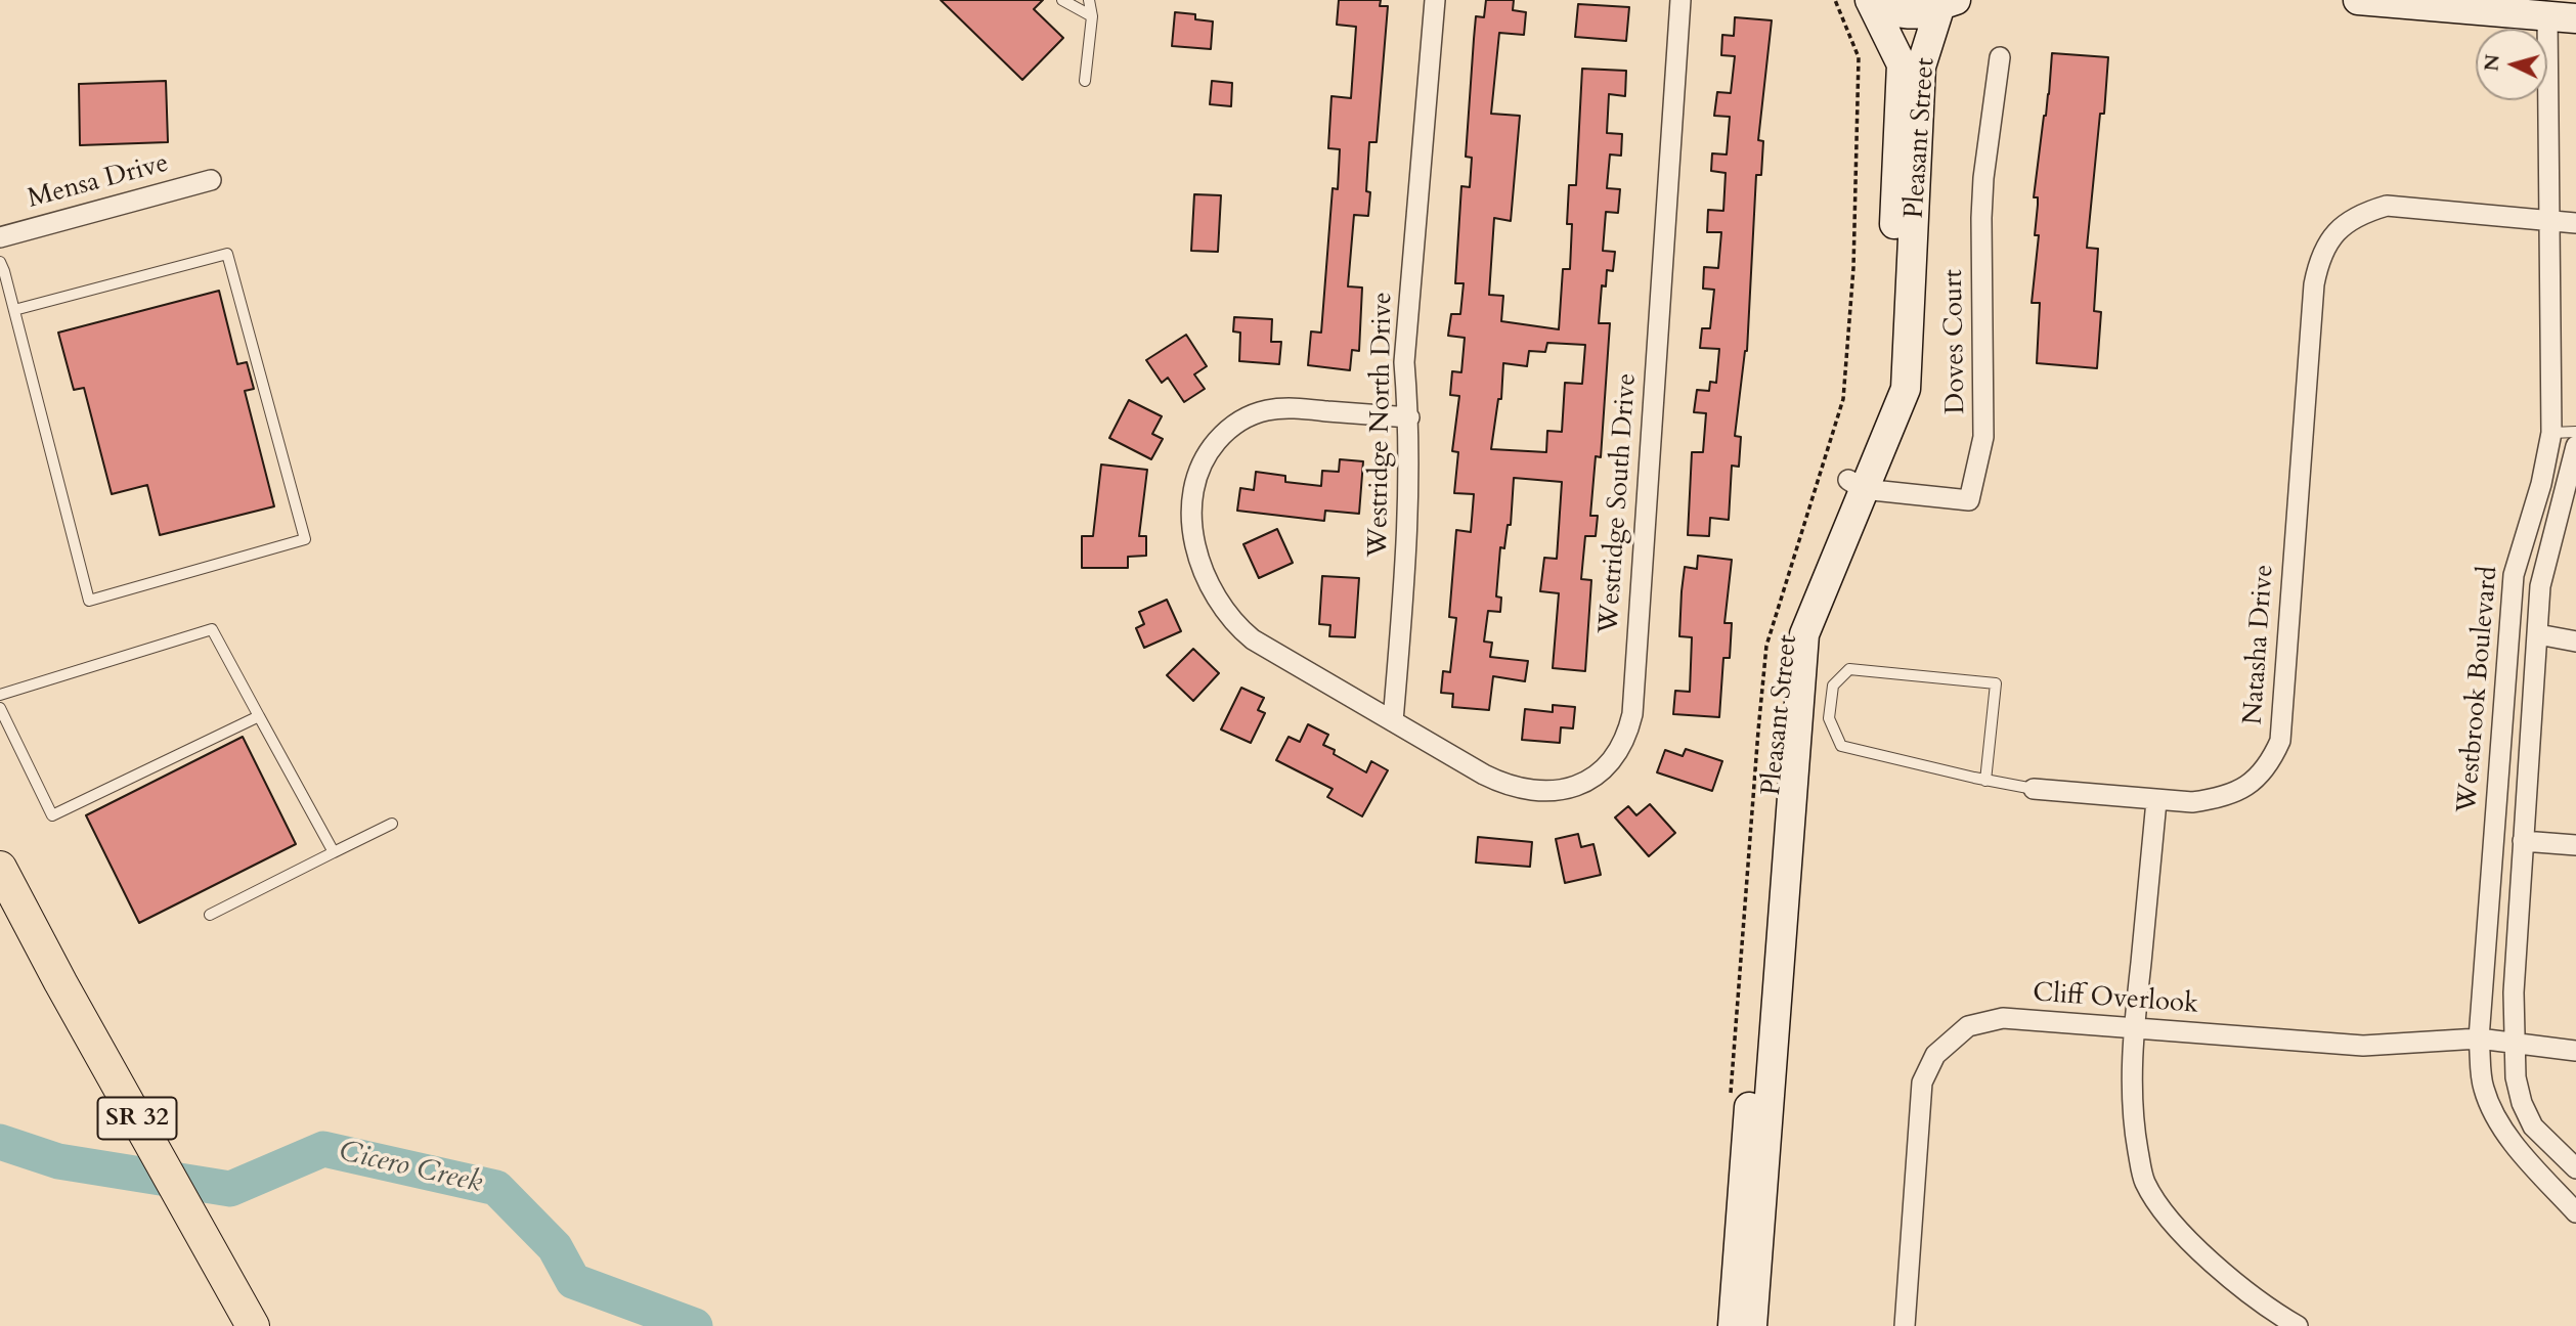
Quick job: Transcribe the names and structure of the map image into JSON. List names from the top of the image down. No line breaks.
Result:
{"streets":{"main road":["Pleasant Street","SR 32"],"street":["Mensa Drive","Doves Court","Westridge North Drive","Westridge South Drive","Natasha Drive","Westbrook Boulevard","Cliff Overlook"]},"crossings":[["Pleasant Street","Doves Court"],["Westridge North Drive","Westridge South Drive"],["Natasha Drive","Westbrook Boulevard"],["Westbrook Boulevard","Cliff Overlook"]],"water":["Cicero Creek"],"north":"left"}
